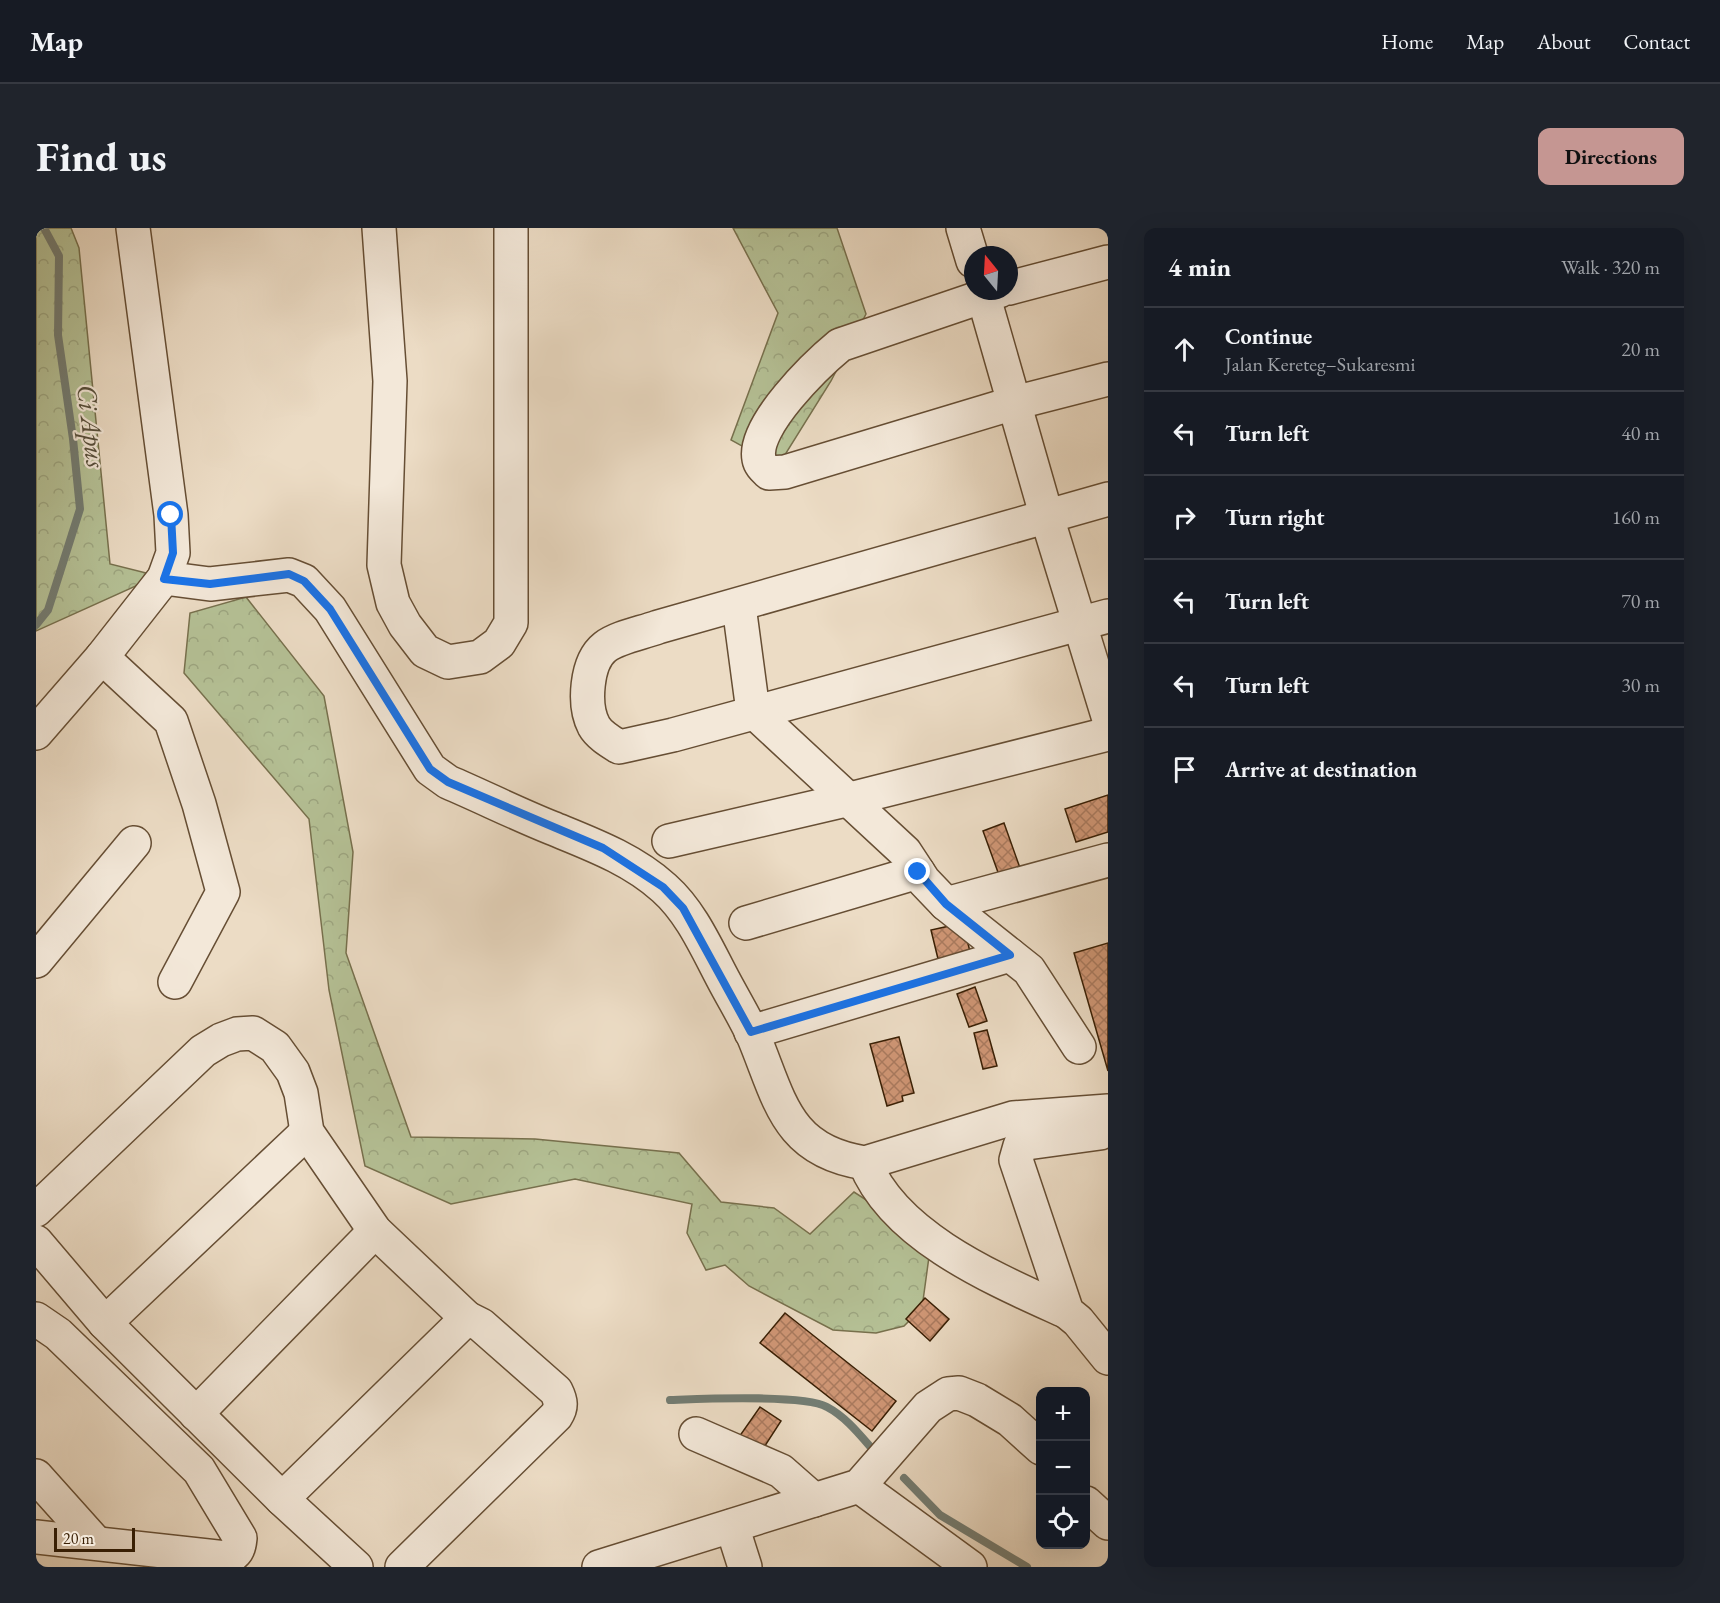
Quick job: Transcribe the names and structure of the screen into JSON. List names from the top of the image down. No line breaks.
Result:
{"water":["Ci Apus"],"scale_bar":"20 m","north":"top","page":{"header":"Map","nav":["Home","Map","About","Contact"],"buttons":"Directions","title":"Find us","heading":["4 min","Walk · 320 m"],"list":[["Continue","Jalan Kereteg–Sukaresmi","20 m"],["Turn left","40 m"],["Turn right","160 m"],["Turn left","70 m"],["Turn left","30 m"],"Arrive at destination"],"map_buttons":["+","−"],"scale":"20 m"}}
